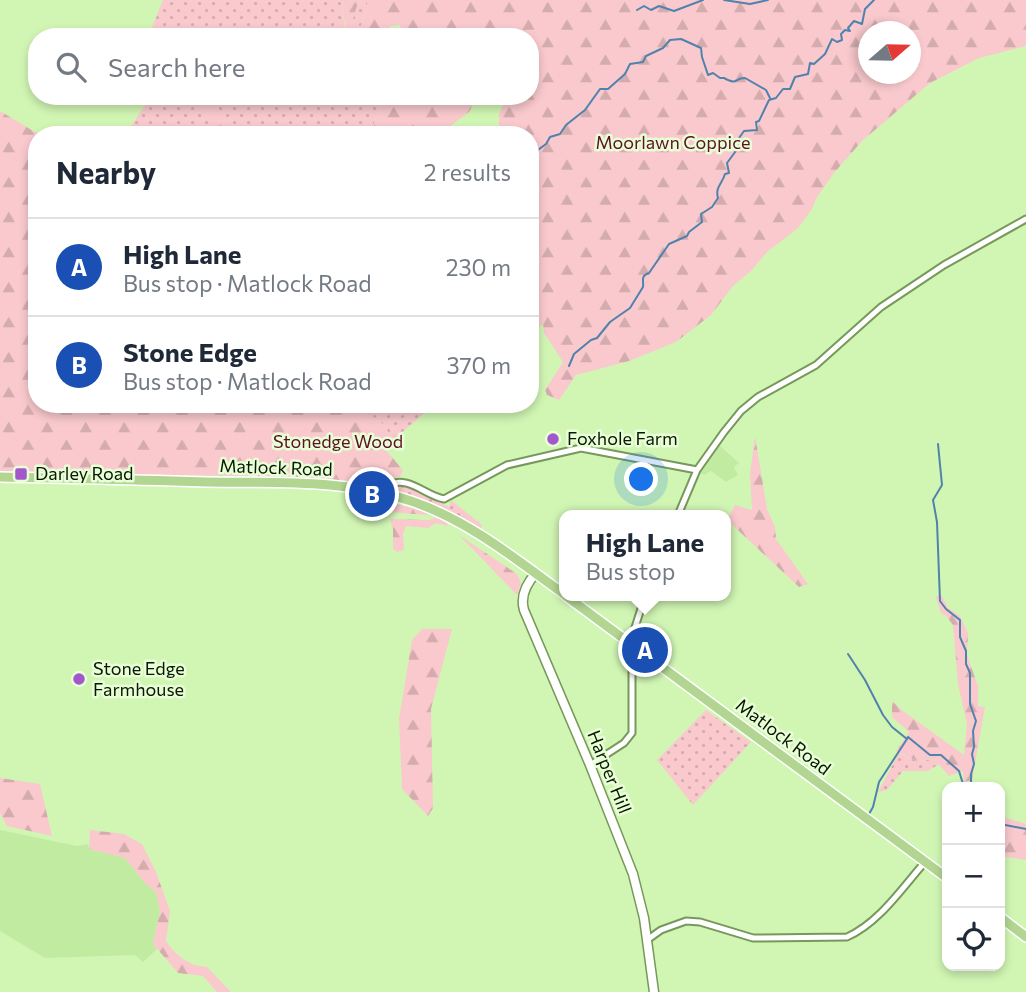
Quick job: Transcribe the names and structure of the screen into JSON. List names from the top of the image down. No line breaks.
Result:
{"streets":{"main road":["Matlock Road"],"street":["Harper Hill"]},"crossings":[["Matlock Road","Harper Hill"]],"parks":["Moorlawn Coppice","Stonedge Wood"],"places":{"other":["Foxhole Farm","Stone Edge Farmhouse"],"transit":["Darley Road"]},"north":"right","page":{"search":"Search here","heading":["Nearby","2 results"],"list":[{"mark":"A","name":"High Lane","note":"Bus stop · Matlock Road","value":"230 m"},{"mark":"B","name":"Stone Edge","note":"Bus stop · Matlock Road","value":"370 m"}],"pins":["B","A"],"popup":["High Lane","Bus stop"],"map_buttons":["+","−"]}}
